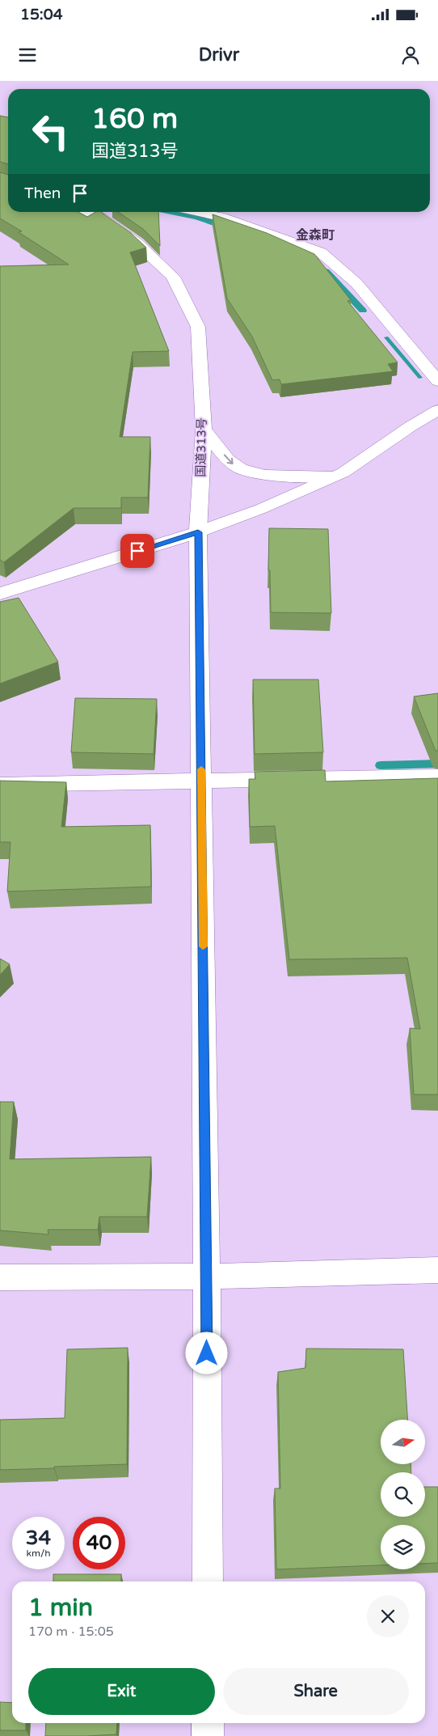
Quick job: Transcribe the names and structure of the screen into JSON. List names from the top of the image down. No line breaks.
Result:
{"streets":{"main road":["国道313号"]},"districts":["金森町"],"north":"right","page":{"status":"15:04","header":"Drivr","turn":["160 m","国道313号"],"then":"Then","speed":"34 km/h","limit":"40","heading":["1 min","170 m · 15:05"],"buttons":["Exit","Share"]}}
